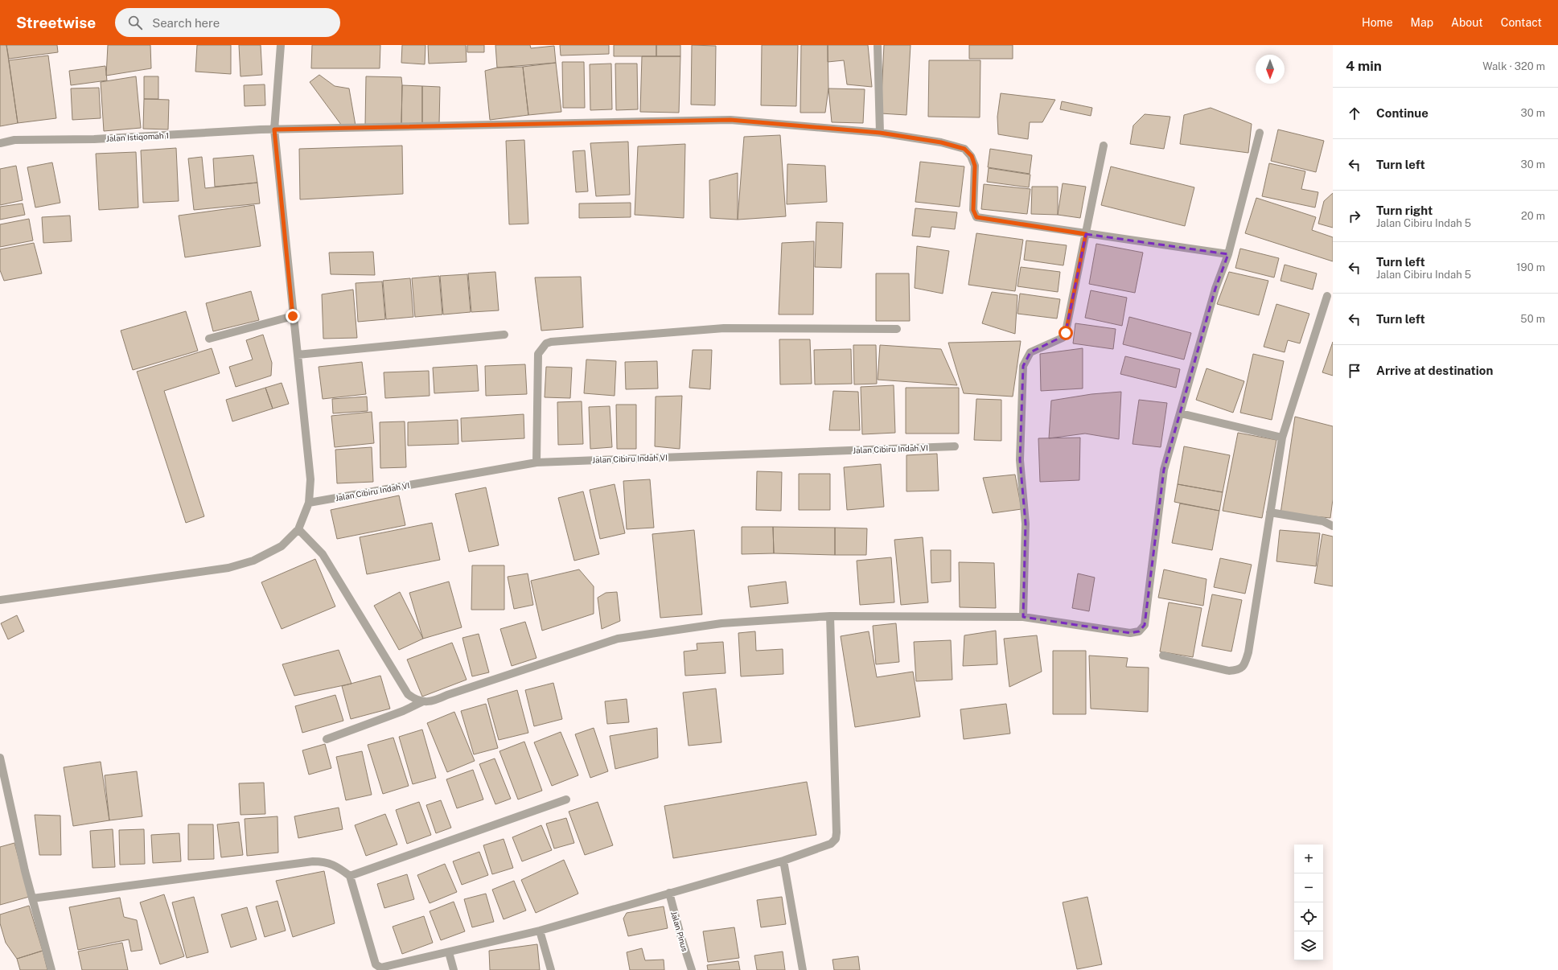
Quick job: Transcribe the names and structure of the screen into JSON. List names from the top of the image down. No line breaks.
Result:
{"streets":{"street":["Jalan Istiqomah 1","Jalan Cibiru Indah VI","Jalan Pinus"]},"north":"bottom","page":{"header":"Streetwise","search":"Search here","nav":["Home","Map","About","Contact"],"heading":["4 min","Walk · 320 m"],"list":[["Continue","30 m"],["Turn left","30 m"],["Turn right","Jalan Cibiru Indah 5","20 m"],["Turn left","Jalan Cibiru Indah 5","190 m"],["Turn left","50 m"],"Arrive at destination"],"map_buttons":["+","−"]}}
